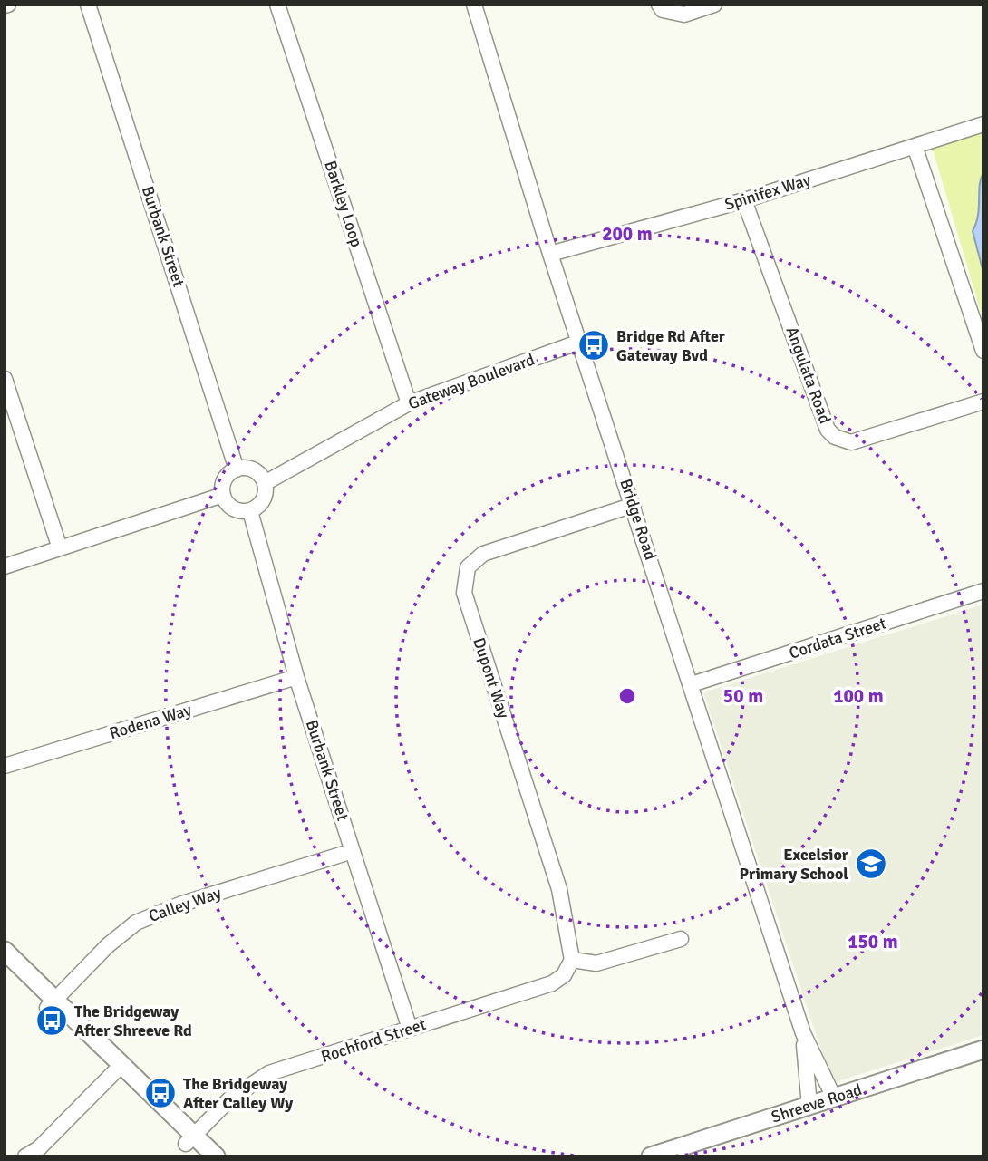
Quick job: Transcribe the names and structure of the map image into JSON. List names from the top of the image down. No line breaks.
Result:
{"streets":{"street":["Spinifex Way","Barkley Loop","Burbank Street","Angulata Road","Gateway Boulevard","Bridge Road","Cordata Street","Dupont Way","Rodena Way","Calley Way","Rochford Street","Shreeve Road"]},"crossings":[["Spinifex Way","Angulata Road"],["Spinifex Way","Bridge Road"],["Barkley Loop","Gateway Boulevard"],["Burbank Street","Gateway Boulevard"],["Burbank Street","Rodena Way"],["Burbank Street","Calley Way"],["Burbank Street","Rochford Street"],["Gateway Boulevard","Bridge Road"],["Bridge Road","Cordata Street"],["Bridge Road","Dupont Way"],["Bridge Road","Shreeve Road"],["Dupont Way","Rochford Street"]],"places":{"bus stop":["Bridge Rd After Gateway Bvd","The Bridgeway After Shreeve Rd","The Bridgeway After Calley Wy"],"school or university":["Excelsior Primary School"]},"rings":["200 m","50 m","100 m","150 m"]}
